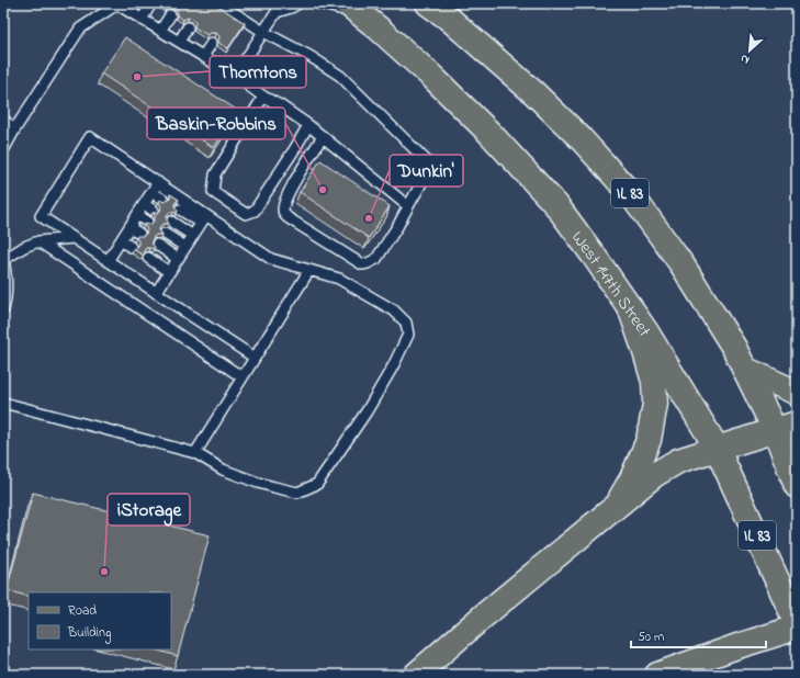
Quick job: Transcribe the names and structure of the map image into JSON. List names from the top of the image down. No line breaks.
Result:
{"streets":{"main road":["IL 83","West 147th Street"]},"places":["Thorntons","Baskin-Robbins","Dunkin'","iStorage"],"legend":["Road","Building"],"scale_bar":"50 m","north":"bottom left"}
